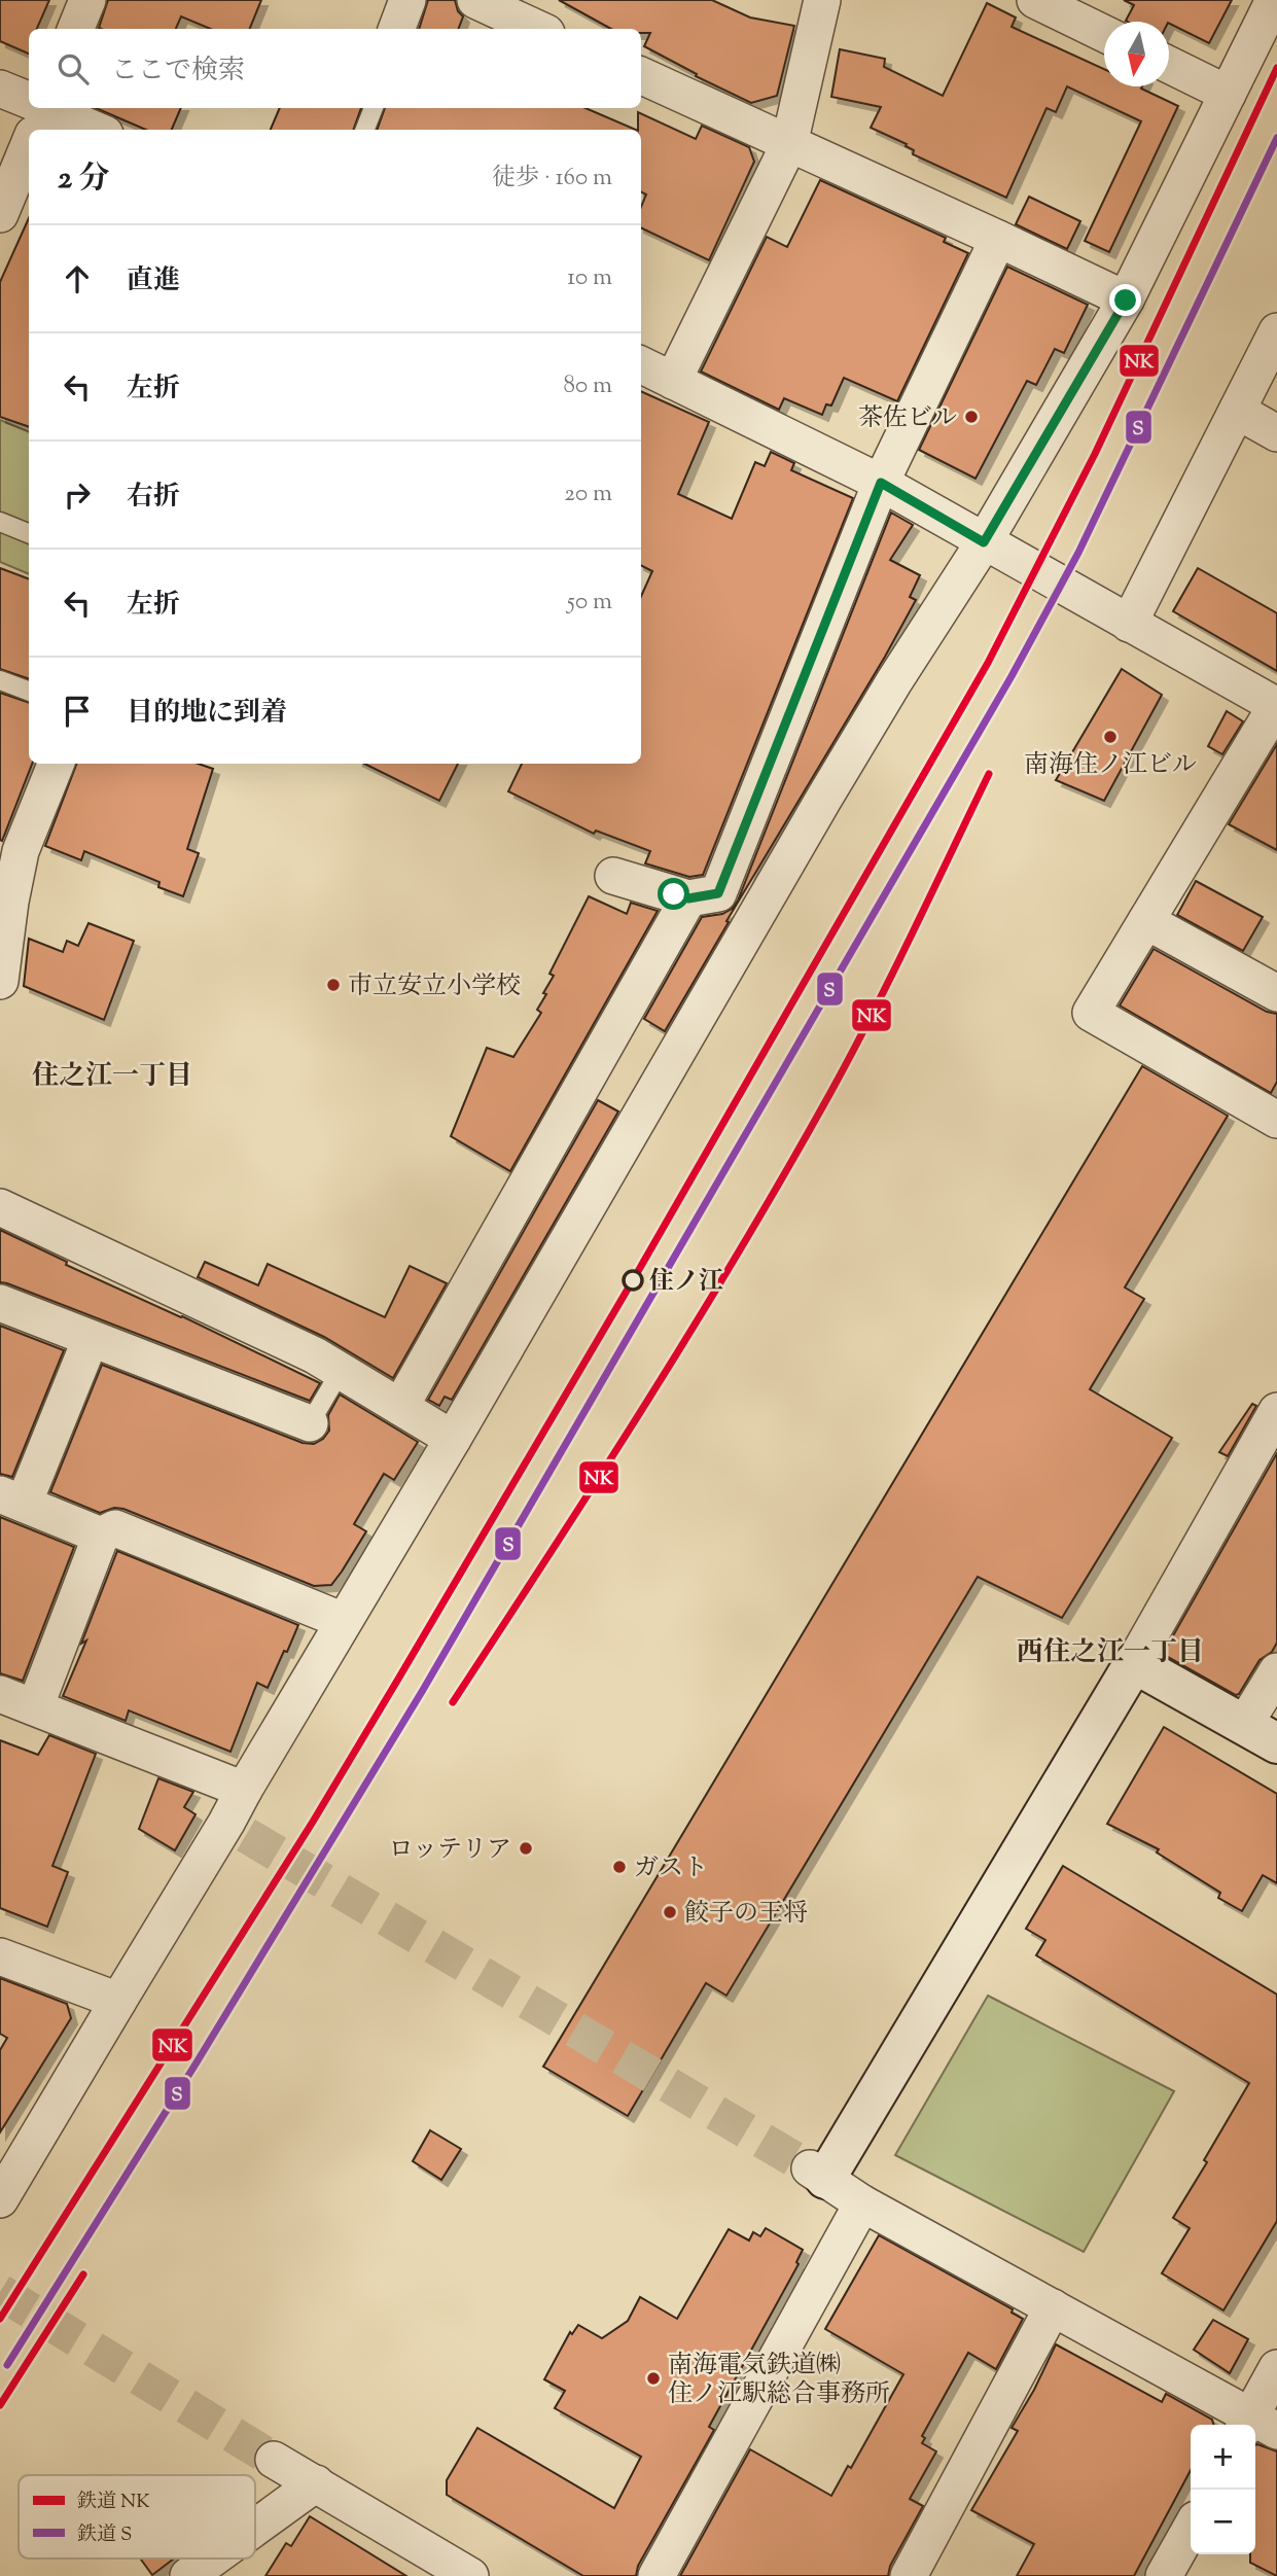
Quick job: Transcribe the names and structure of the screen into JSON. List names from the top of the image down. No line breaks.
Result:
{"districts":["住之江一丁目","西住之江一丁目"],"places":["茶佐ビル","南海住ノ江ビル","市立安立小学校","住ノ江","ロッテリア","ガスト","餃子の王将","南海電気鉄道㈱ 住ノ江駅総合事務所"],"lines":["rail line NK","rail line S"],"legend":["鉄道 NK","鉄道 S"],"north":"bottom","page":{"search":"ここで検索","heading":["2 分","徒歩 · 160 m"],"list":[["直進","10 m"],["左折","80 m"],["右折","20 m"],["左折","50 m"],"目的地に到着"],"map_buttons":["+","−"]}}
